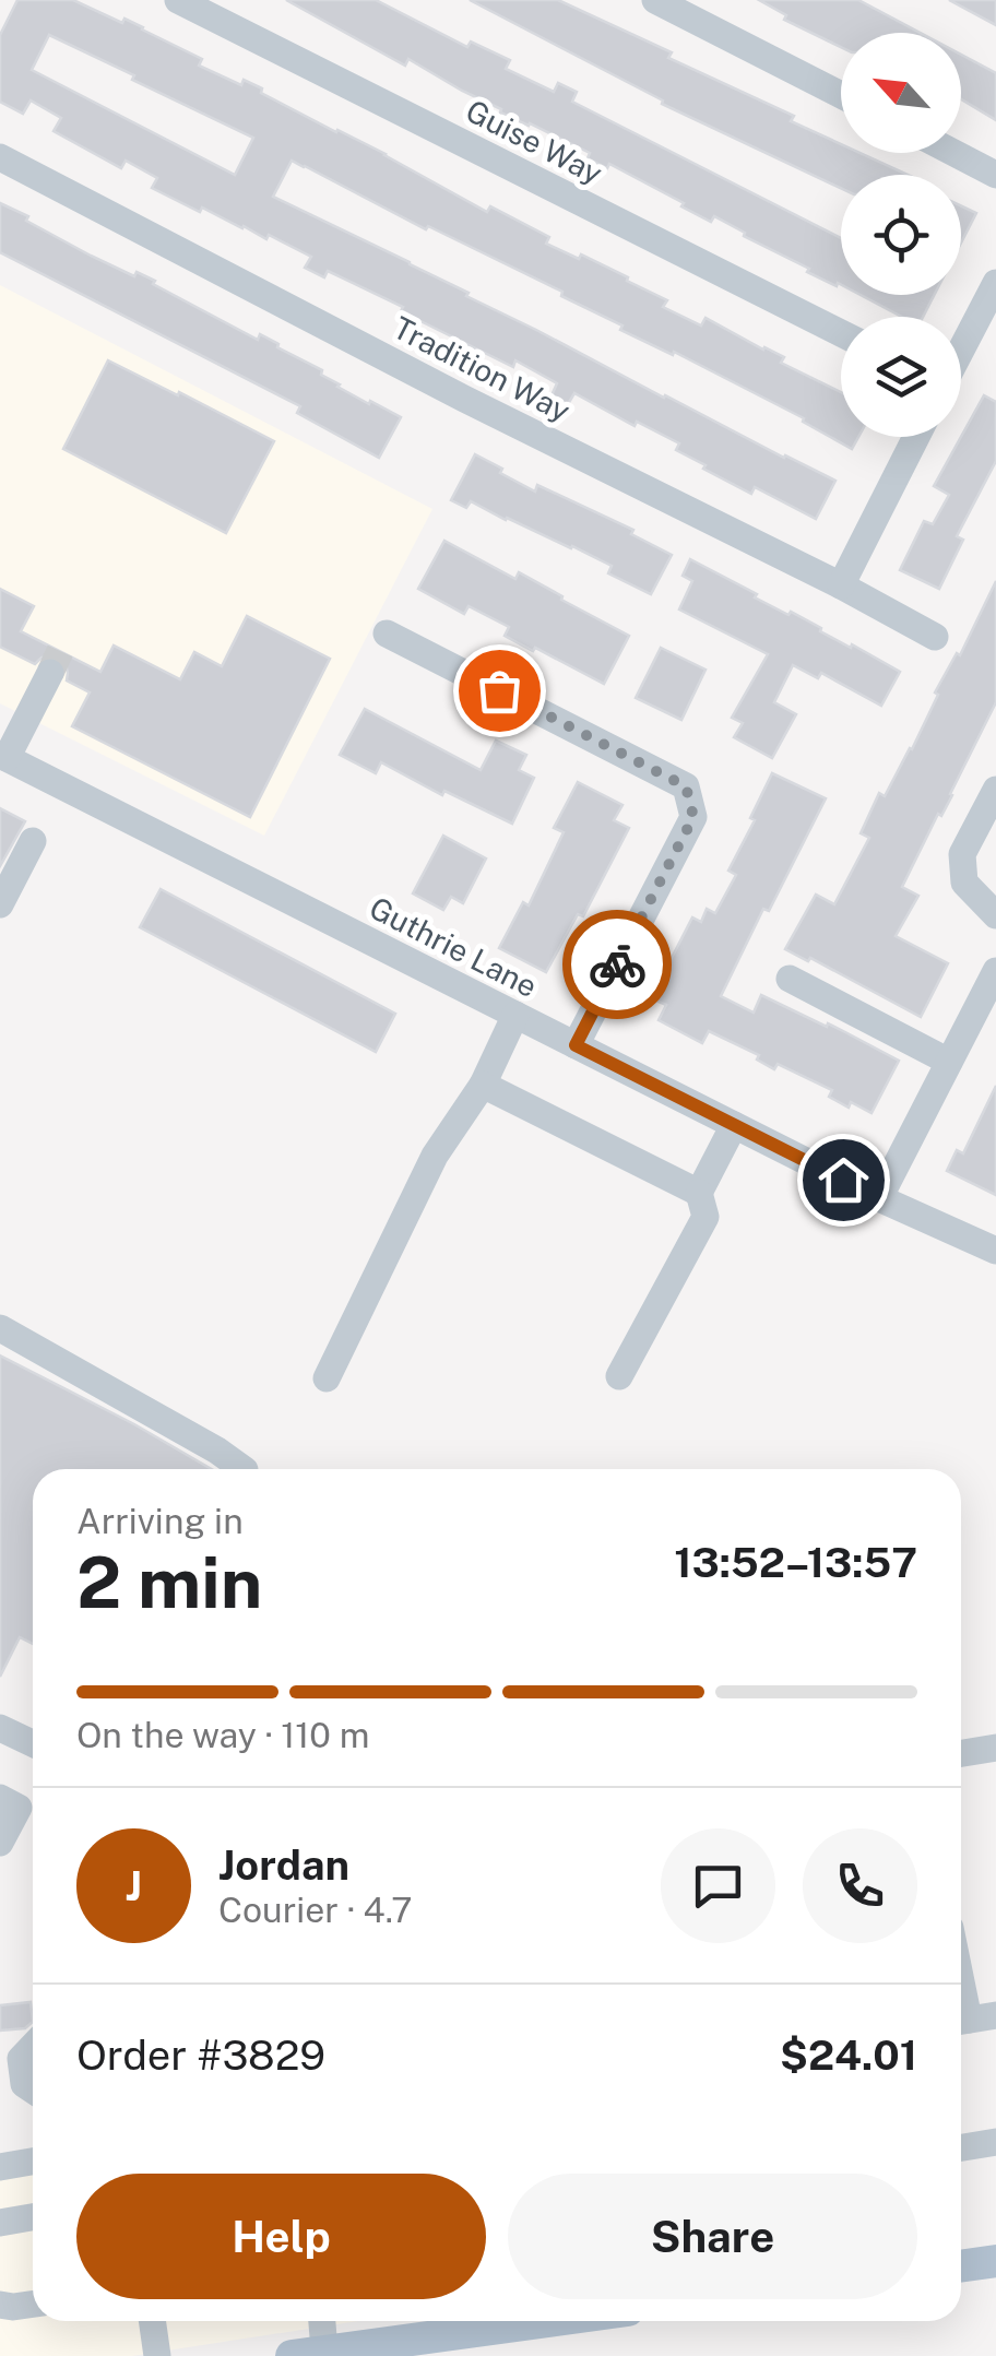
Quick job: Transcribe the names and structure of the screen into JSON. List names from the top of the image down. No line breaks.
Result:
{"streets":{"street":["Guise Way","Tradition Way","Guthrie Lane"]},"north":"top left","page":{"heading":["2 min","Arriving in","13:52–13:57"],"panel":["Jordan","Courier · 4.7","Order #3829","$24.01"],"bar":"On the way · 110 m","round":"J","buttons":["Help","Share"]}}
